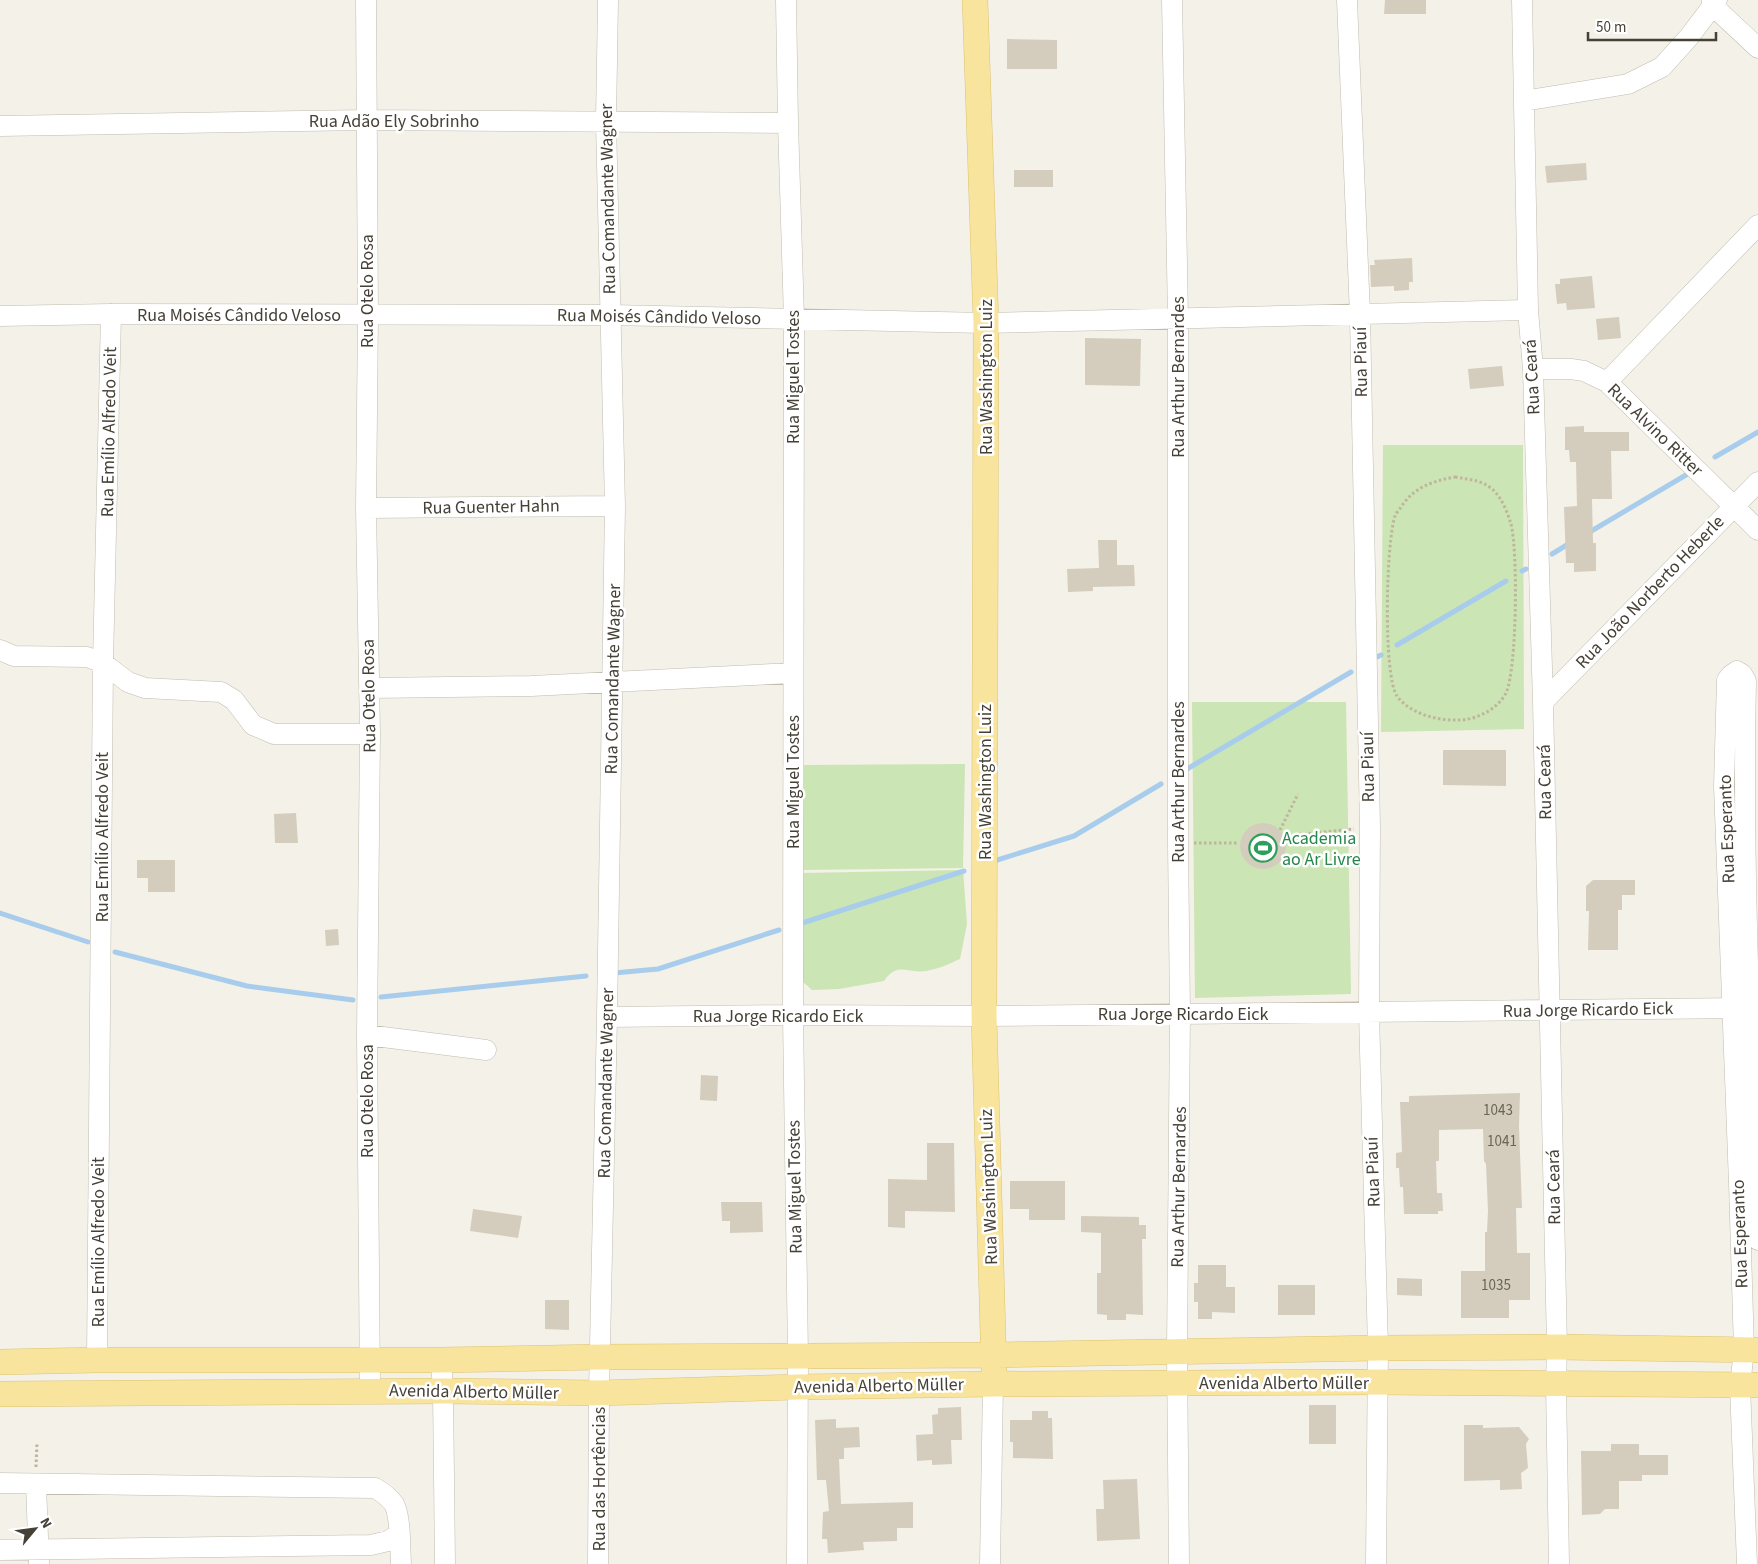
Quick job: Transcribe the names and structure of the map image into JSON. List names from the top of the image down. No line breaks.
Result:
{"streets":{"main road":["Rua Washington Luiz","Avenida Alberto Müller"],"street":["Rua Adão Ely Sobrinho","Rua Comandante Wagner","Rua Otelo Rosa","Rua Moisés Cândido Veloso","Rua Piauí","Rua Miguel Tostes","Rua Arthur Bernardes","Rua Ceará","Rua Alvino Ritter","Rua Emílio Alfredo Veit","Rua Guenter Hahn","Rua João Norberto Heberle","Rua Esperanto","Rua Jorge Ricardo Eick","Rua das Hortências"]},"crossings":[["Rua Adão Ely Sobrinho","Rua Comandante Wagner"],["Rua Adão Ely Sobrinho","Rua Otelo Rosa"],["Rua Adão Ely Sobrinho","Rua Miguel Tostes"],["Rua Comandante Wagner","Rua Moisés Cândido Veloso"],["Rua Comandante Wagner","Rua Guenter Hahn"],["Rua Comandante Wagner","Rua Jorge Ricardo Eick"],["Rua Comandante Wagner","Avenida Alberto Müller"],["Rua Comandante Wagner","Rua das Hortências"],["Rua Otelo Rosa","Rua Moisés Cândido Veloso"],["Rua Otelo Rosa","Rua Guenter Hahn"],["Rua Otelo Rosa","Avenida Alberto Müller"],["Rua Moisés Cândido Veloso","Rua Piauí"],["Rua Moisés Cândido Veloso","Rua Miguel Tostes"],["Rua Moisés Cândido Veloso","Rua Washington Luiz"],["Rua Moisés Cândido Veloso","Rua Arthur Bernardes"],["Rua Moisés Cândido Veloso","Rua Ceará"],["Rua Moisés Cândido Veloso","Rua Emílio Alfredo Veit"],["Rua Piauí","Rua Jorge Ricardo Eick"],["Rua Piauí","Avenida Alberto Müller"],["Rua Miguel Tostes","Rua Jorge Ricardo Eick"],["Rua Miguel Tostes","Avenida Alberto Müller"],["Rua Washington Luiz","Rua Jorge Ricardo Eick"],["Rua Washington Luiz","Avenida Alberto Müller"],["Rua Arthur Bernardes","Rua Jorge Ricardo Eick"],["Rua Arthur Bernardes","Avenida Alberto Müller"],["Rua Ceará","Rua Alvino Ritter"],["Rua Ceará","Rua João Norberto Heberle"],["Rua Ceará","Rua Jorge Ricardo Eick"],["Rua Ceará","Avenida Alberto Müller"],["Rua Alvino Ritter","Rua João Norberto Heberle"],["Rua Emílio Alfredo Veit","Avenida Alberto Müller"],["Rua Esperanto","Rua Jorge Ricardo Eick"],["Rua Esperanto","Avenida Alberto Müller"],["Avenida Alberto Müller","Rua das Hortências"]],"places":{"sports":["Academia ao Ar Livre"]},"house_numbers":["1043","1041","1035"],"scale_bar":"50 m","north":"top right"}
